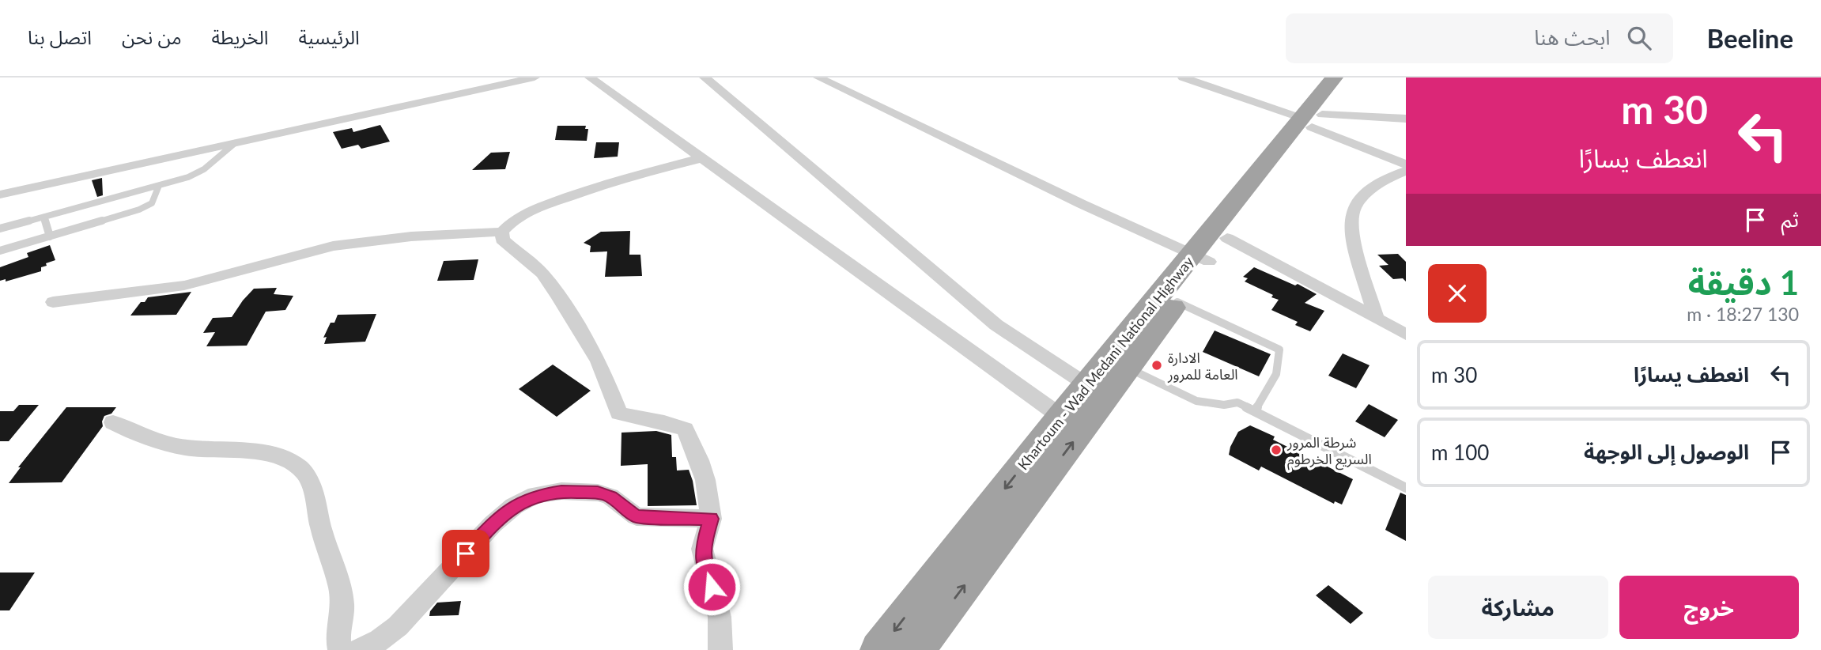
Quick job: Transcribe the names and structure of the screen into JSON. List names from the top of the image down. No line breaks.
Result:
{"streets":{"highway":["Khartoum - Wad Medani National Highway"]},"places":["الادارة العامة للمرور","شرطة المرور السريع الخرطوم"],"page":{"header":"Beeline","search":"ابحث هنا","nav":["الرئيسية","الخريطة","من نحن","اتصل بنا"],"turn":["30 m","انعطف يسارًا"],"then":"ثم","heading":["1 دقيقة","130 m · 18:27"],"list":[{"name":"انعطف يسارًا","value":"30 m"},{"name":"الوصول إلى الوجهة","value":"100 m"}],"buttons":["خروج","مشاركة"]}}
